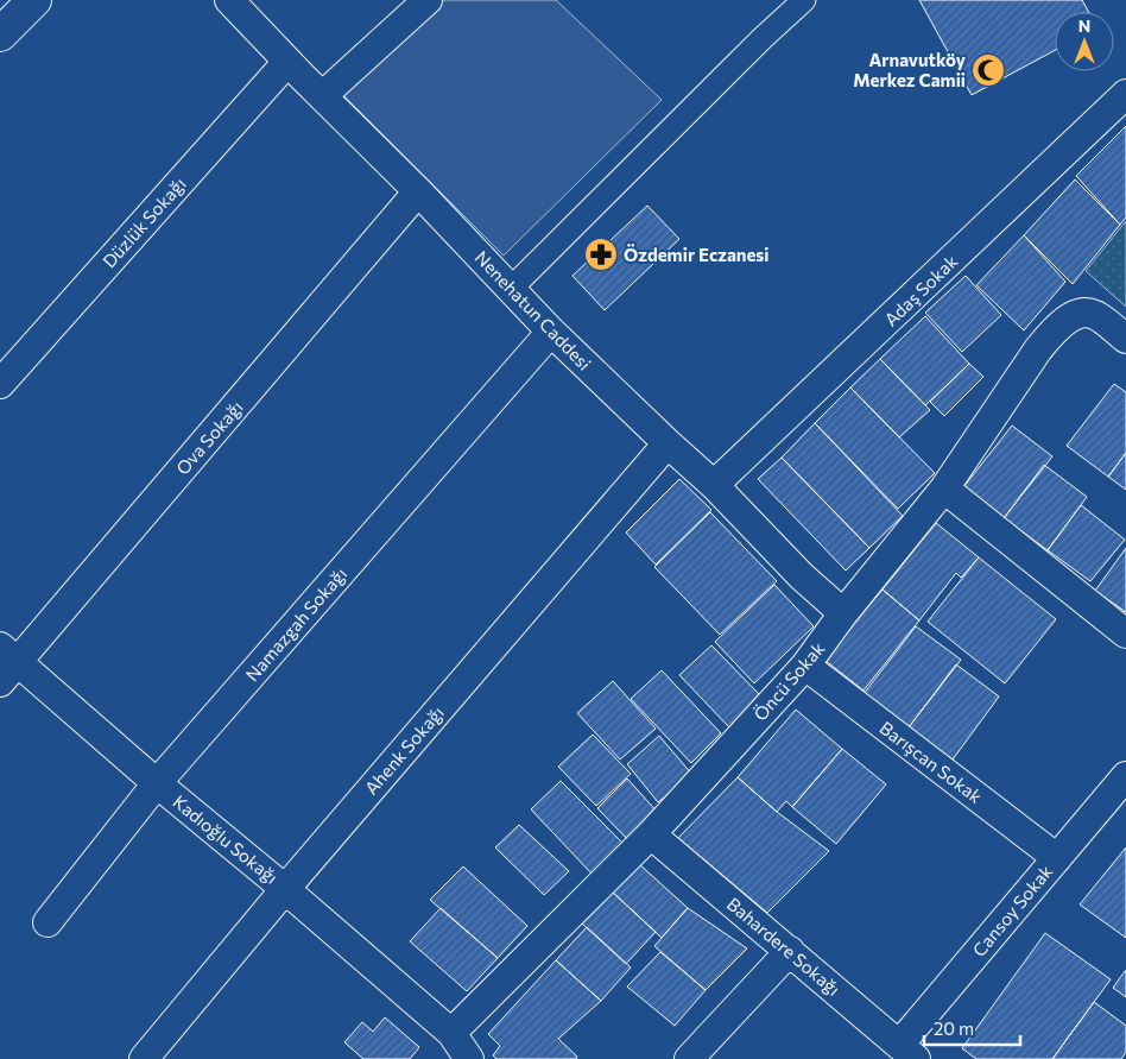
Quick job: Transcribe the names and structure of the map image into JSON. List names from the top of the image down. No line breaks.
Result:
{"streets":{"street":["Düzlük Sokağı","Adaş Sokak","Nenehatun Caddesi","Ova Sokağı","Namazgah Sokağı","Öncü Sokak","Ahenk Sokağı","Barışcan Sokak","Kadıoğlu Sokağı","Cansoy Sokak","Bahardere Sokağı"]},"crossings":[["Düzlük Sokağı","Nenehatun Caddesi"],["Adaş Sokak","Nenehatun Caddesi"],["Nenehatun Caddesi","Ova Sokağı"],["Nenehatun Caddesi","Namazgah Sokağı"],["Nenehatun Caddesi","Öncü Sokak"],["Nenehatun Caddesi","Ahenk Sokağı"],["Ova Sokağı","Kadıoğlu Sokağı"],["Namazgah Sokağı","Kadıoğlu Sokağı"],["Öncü Sokak","Barışcan Sokak"],["Öncü Sokak","Kadıoğlu Sokağı"],["Öncü Sokak","Bahardere Sokağı"],["Ahenk Sokağı","Kadıoğlu Sokağı"],["Barışcan Sokak","Cansoy Sokak"],["Cansoy Sokak","Bahardere Sokağı"]],"places":{"mosque":["Arnavutköy Merkez Camii"],"pharmacy":["Özdemir Eczanesi"]},"scale_bar":"20 m","north":"top"}
